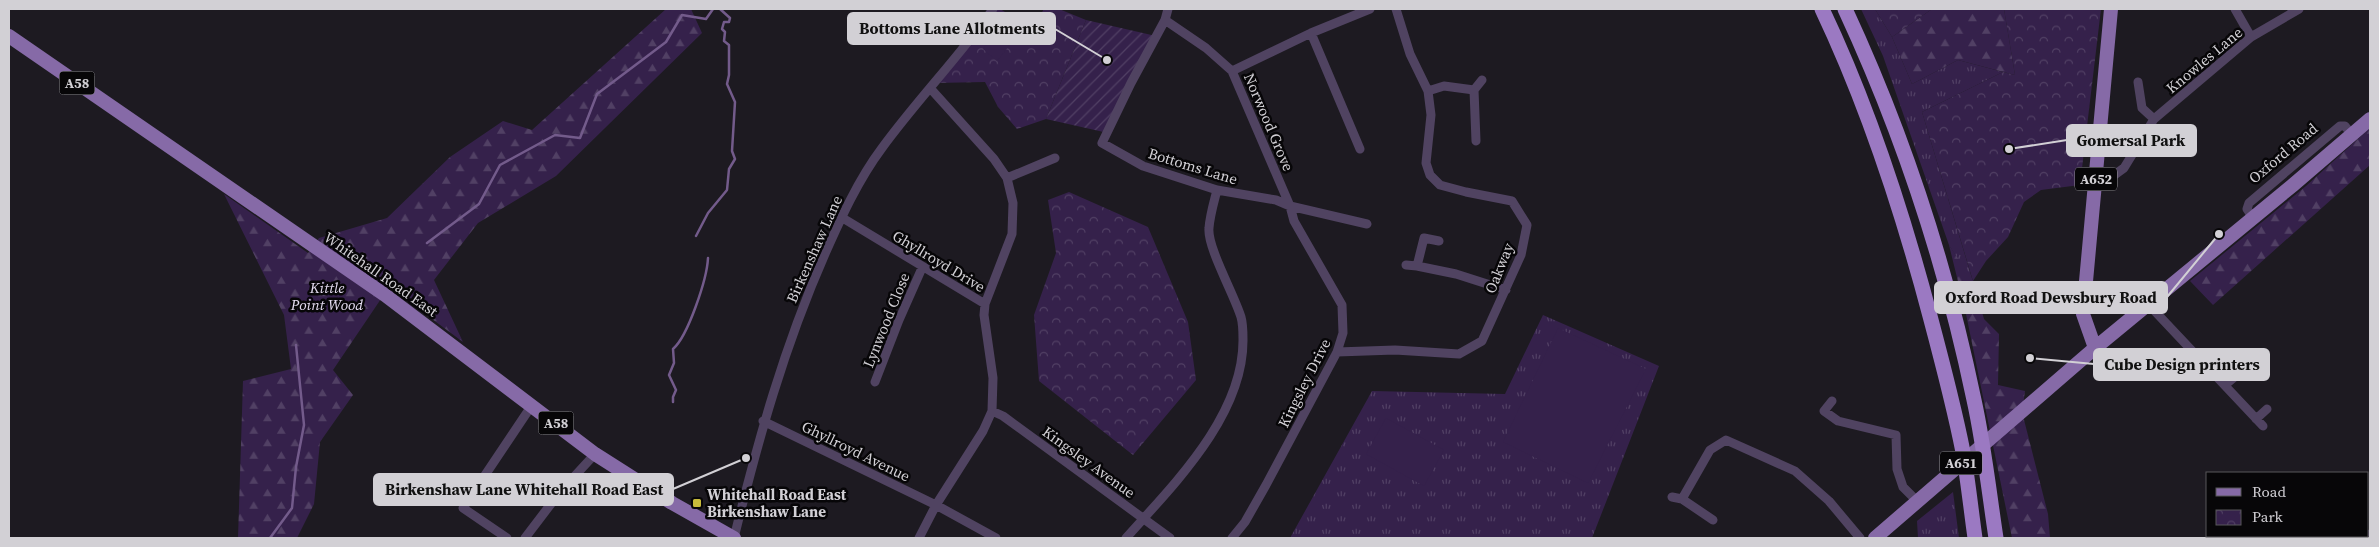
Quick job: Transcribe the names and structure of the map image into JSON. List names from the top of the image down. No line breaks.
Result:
{"streets":{"main road":["A58","Oxford Road","A652","Whitehall Road East","A651"],"street":["Knowles Lane","Norwood Grove","Bottoms Lane","Birkenshaw Lane","Ghyllroyd Drive","Oakway","Lynwood Close","Kingsley Drive","Ghyllroyd Avenue","Kingsley Avenue"]},"crossings":[["Knowles Lane","A652"],["Norwood Grove","Bottoms Lane"],["Norwood Grove","Kingsley Drive"],["Oxford Road","A652"],["Oxford Road","A651"],["Bottoms Lane","Kingsley Drive"],["Birkenshaw Lane","Ghyllroyd Drive"],["Birkenshaw Lane","Whitehall Road East"],["Birkenshaw Lane","Ghyllroyd Avenue"],["Ghyllroyd Drive","Lynwood Close"],["Ghyllroyd Drive","Ghyllroyd Avenue"],["Ghyllroyd Drive","Kingsley Avenue"],["Oakway","Kingsley Drive"]],"parks":["Kittle Point Wood"],"places":{"other":["Bottoms Lane Allotments","Gomersal Park","Oxford Road Dewsbury Road","Cube Design printers","Birkenshaw Lane Whitehall Road East"],"transit":["Whitehall Road East Birkenshaw Lane"]},"legend":["Road","Park"]}
